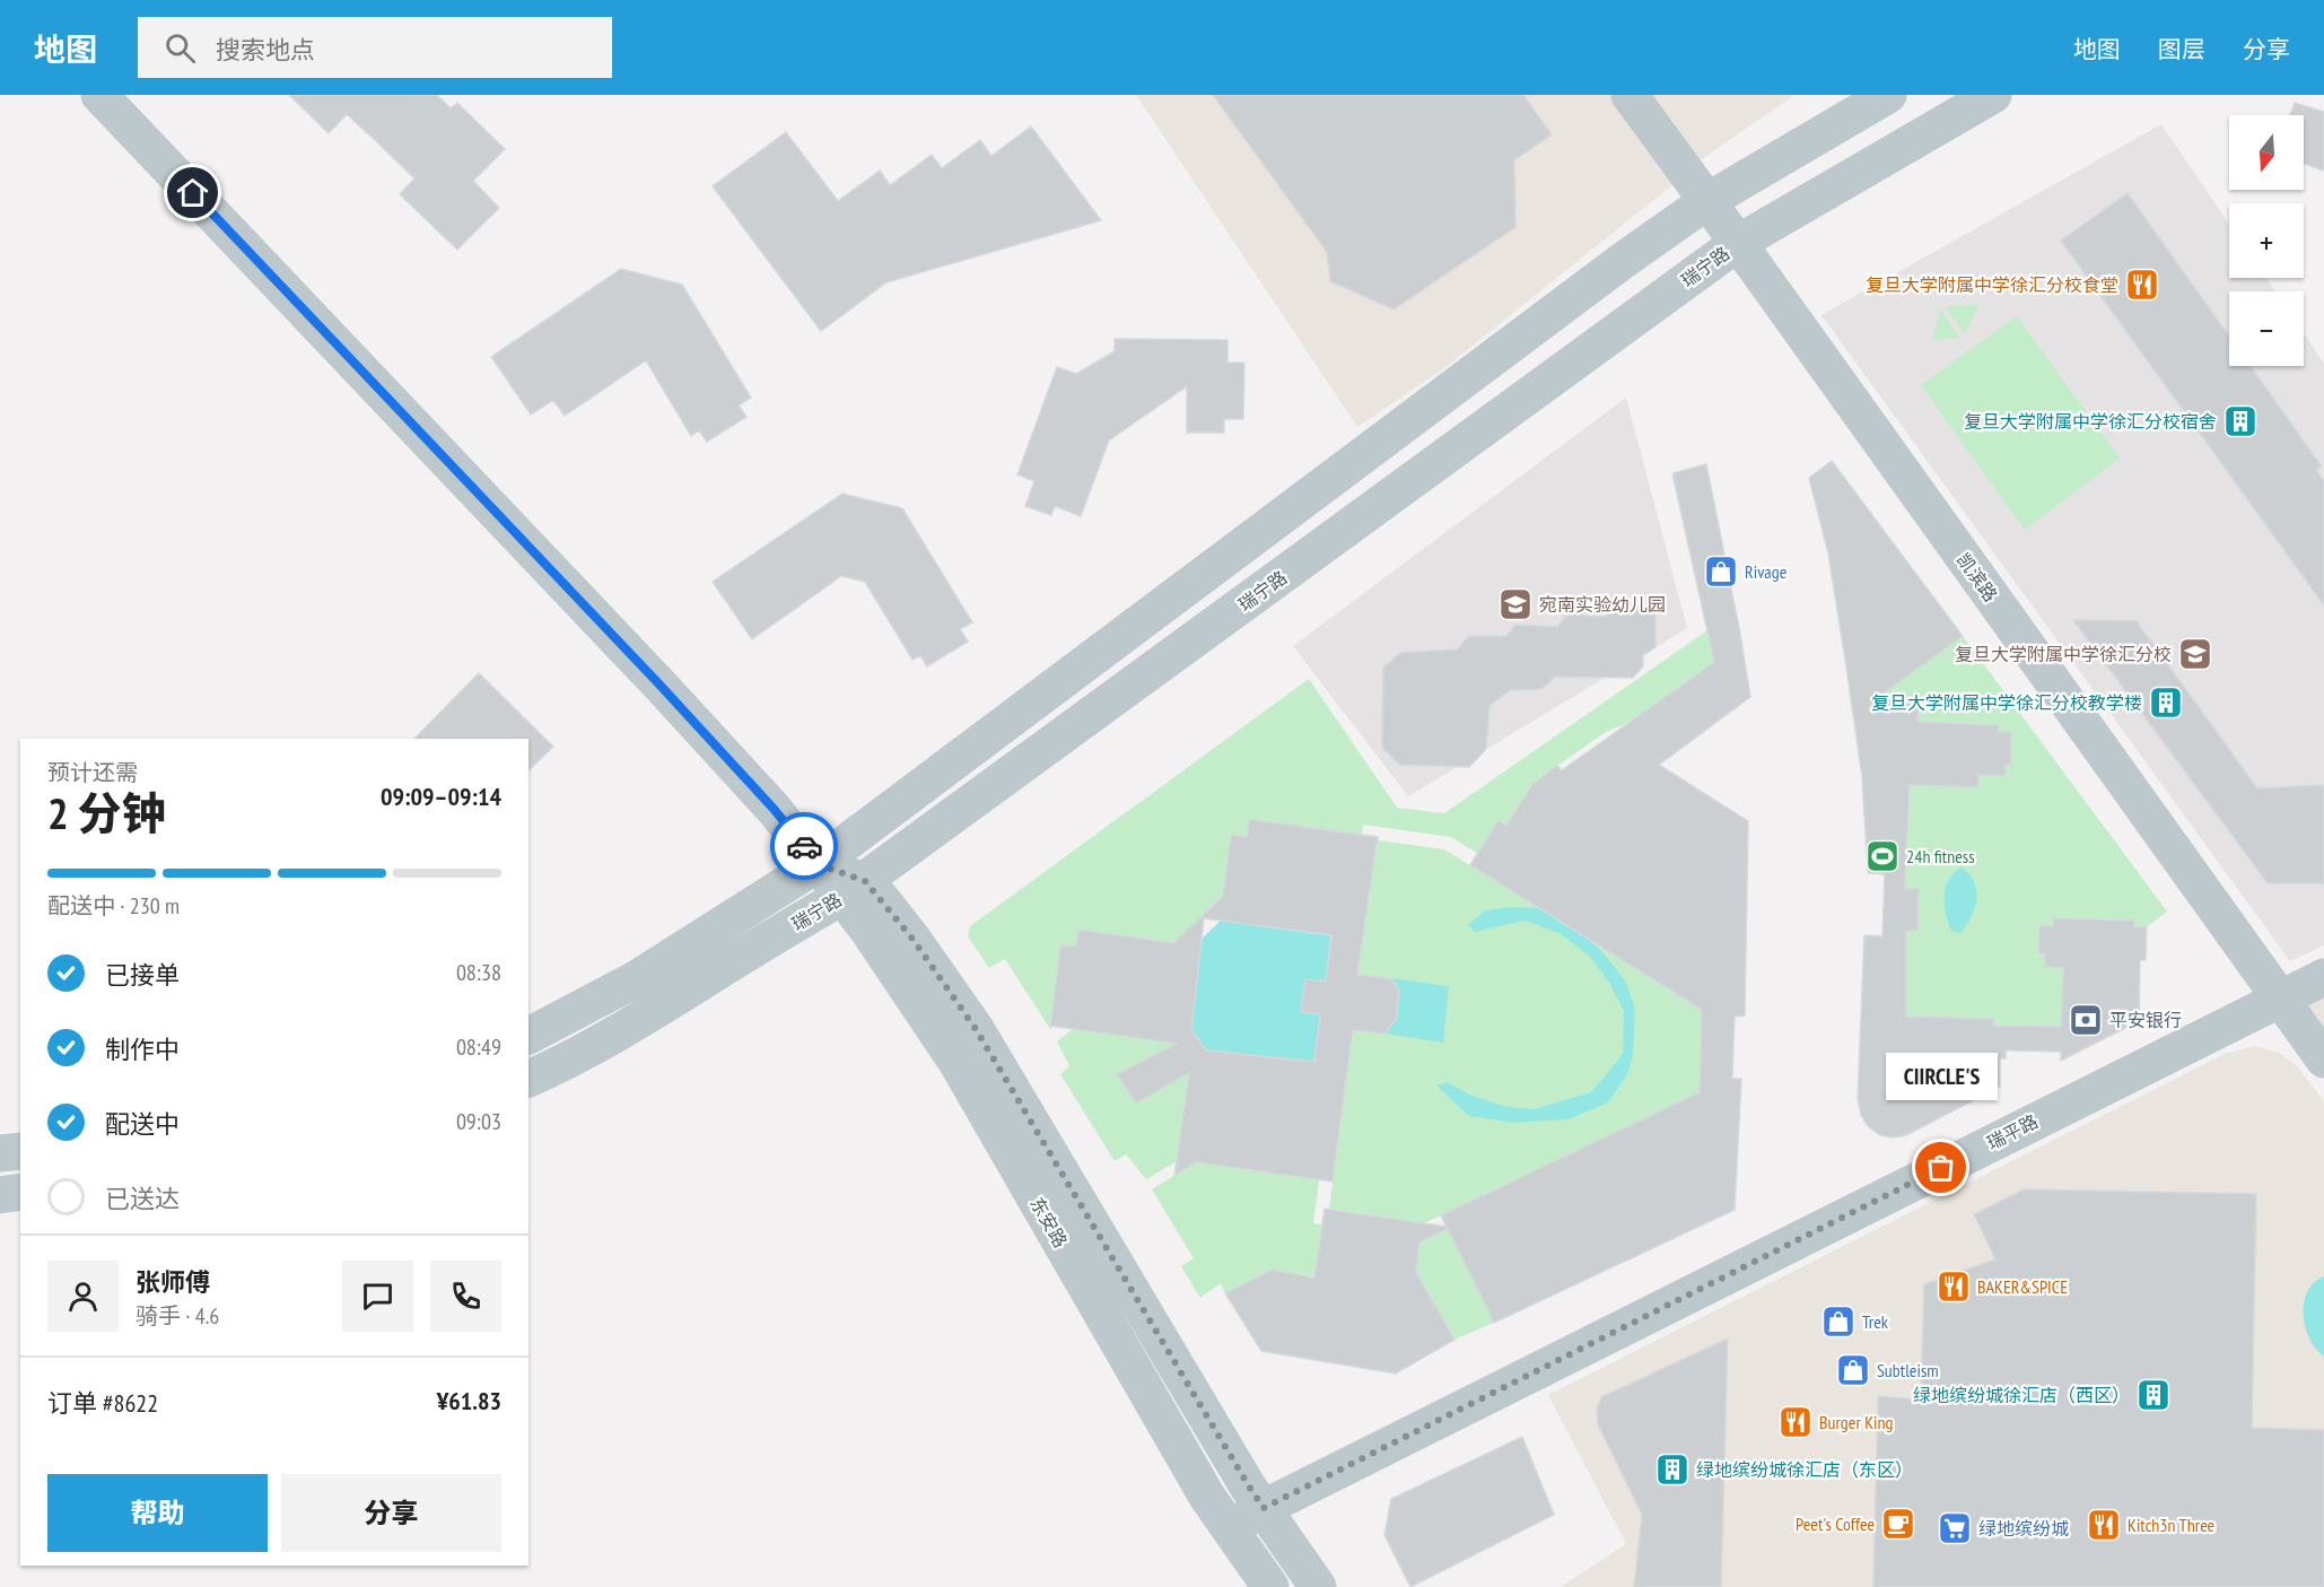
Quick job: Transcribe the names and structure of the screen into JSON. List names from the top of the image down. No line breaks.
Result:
{"streets":{"street":["瑞宁路","凯滨路","瑞平路","东安路"]},"crossings":[["瑞宁路","凯滨路"],["瑞宁路","东安路"],["凯滨路","瑞平路"],["瑞平路","东安路"]],"places":{"restaurant":["复旦大学附属中学徐汇分校食堂","BAKER&SPICE","Burger King","Kitch3n Three"],"building":["复旦大学附属中学徐汇分校宿舍","复旦大学附属中学徐汇分校教学楼","绿地缤纷城徐汇店（西区）","绿地缤纷城徐汇店（东区）"],"shop":["Rivage","Trek","Subtleism"],"school or university":["宛南实验幼儿园","复旦大学附属中学徐汇分校"],"sports":["24h fitness"],"bank":["平安银行"],"other":["CIIRCLE'S"],"cafe":["Peet's Coffee"],"supermarket":["绿地缤纷城"]},"north":"bottom","page":{"header":"地图","search":"搜索地点","nav":["地图","图层","分享"],"map_buttons":["+","−"],"heading":["2 分钟","预计还需","09:09–09:14"],"panel":["张师傅","骑手 · 4.6","订单 #8622","¥61.83"],"bar":"配送中 · 230 m","list":[["已接单","08:38"],["制作中","08:49"],["配送中","09:03"],"已送达"],"bubble":"CIIRCLE'S","buttons":["帮助","分享"]}}
